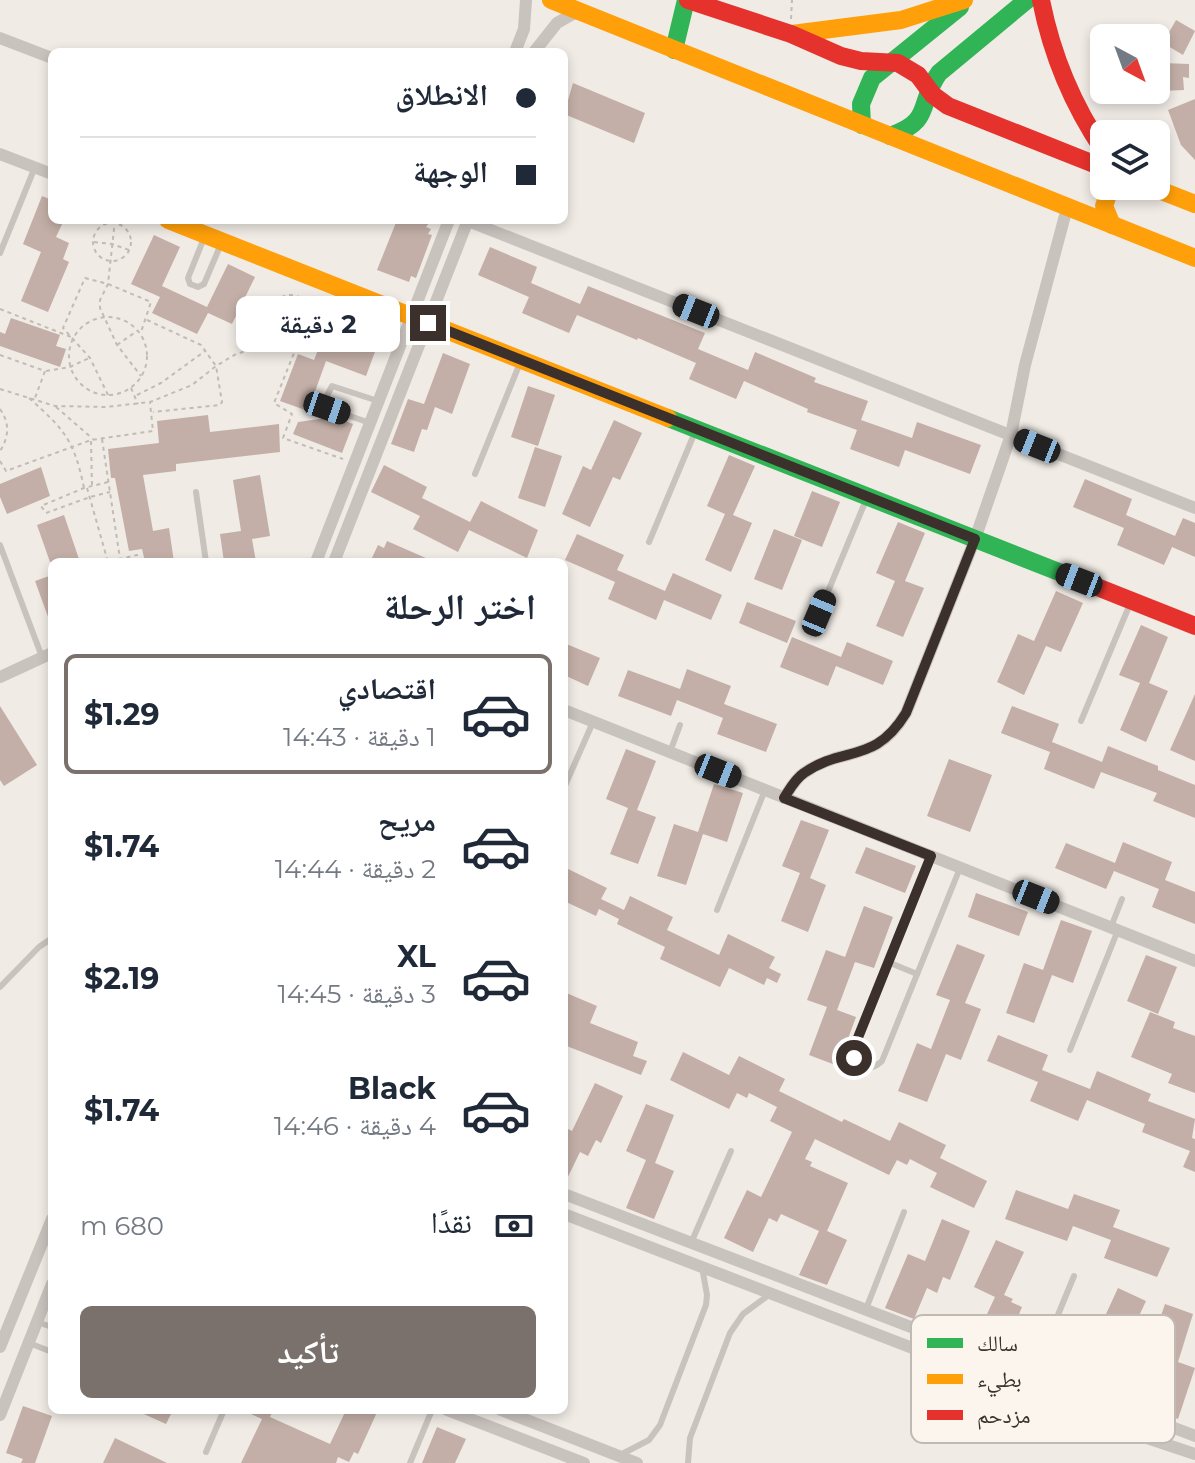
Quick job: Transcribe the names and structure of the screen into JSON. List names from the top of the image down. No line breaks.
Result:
{"legend":["سالك","بطيء","مزدحم"],"north":"bottom right","page":{"banner":["الانطلاق","الوجهة"],"bubble":"2 دقيقة","heading":"اختر الرحلة","list":[{"name":"اقتصادي","note":"1 دقيقة · 14:43","value":"$1.29"},{"name":"مريح","note":"2 دقيقة · 14:44","value":"$1.74"},{"name":"XL","note":"3 دقيقة · 14:45","value":"$2.19"},{"name":"Black","note":"4 دقيقة · 14:46","value":"$1.74"}],"pay":["نقدًا","680 m"],"buttons":"تأكيد"}}
